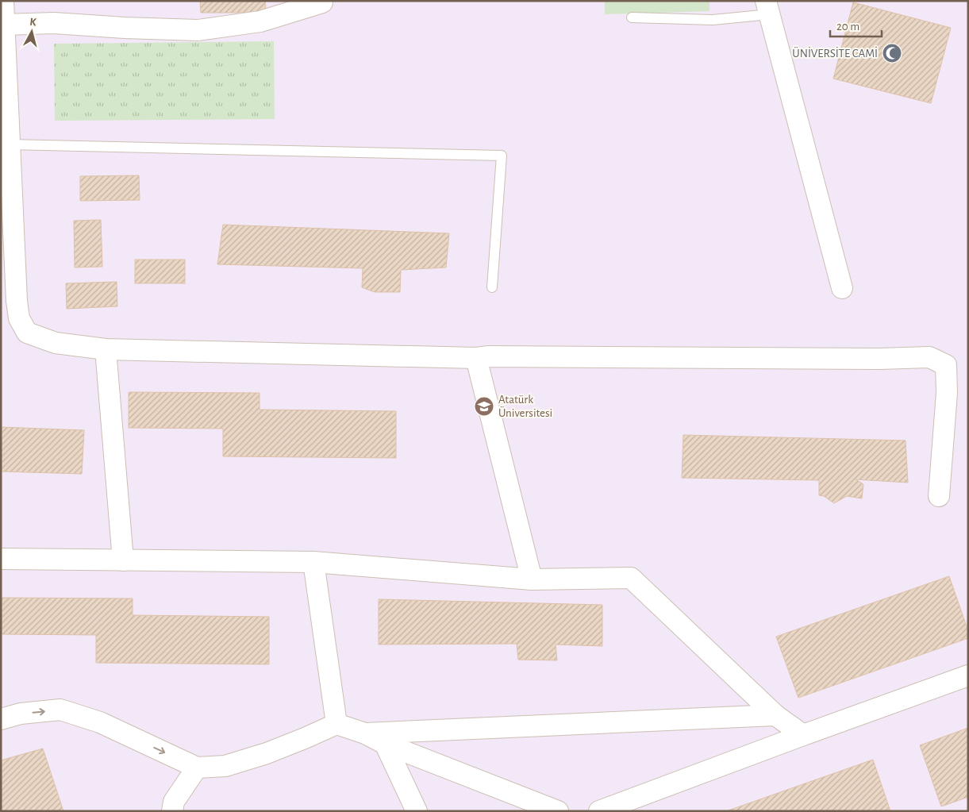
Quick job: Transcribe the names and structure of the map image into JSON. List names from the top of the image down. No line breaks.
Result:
{"places":{"mosque":["ÜNİVERSİTE CAMİ"],"school or university":["Atatürk Üniversitesi"]},"scale_bar":"20 m","north":"top"}
